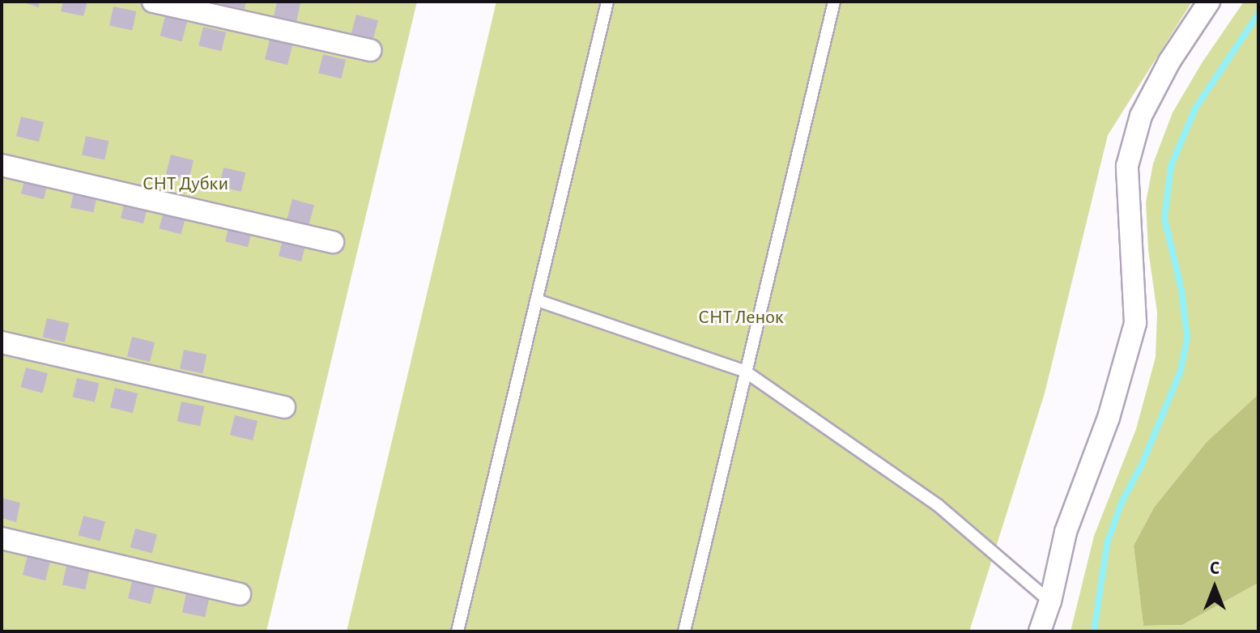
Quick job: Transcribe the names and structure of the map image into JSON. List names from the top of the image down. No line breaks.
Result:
{"parks":["СНТ Дубки","СНТ Ленок"],"north":"top"}
